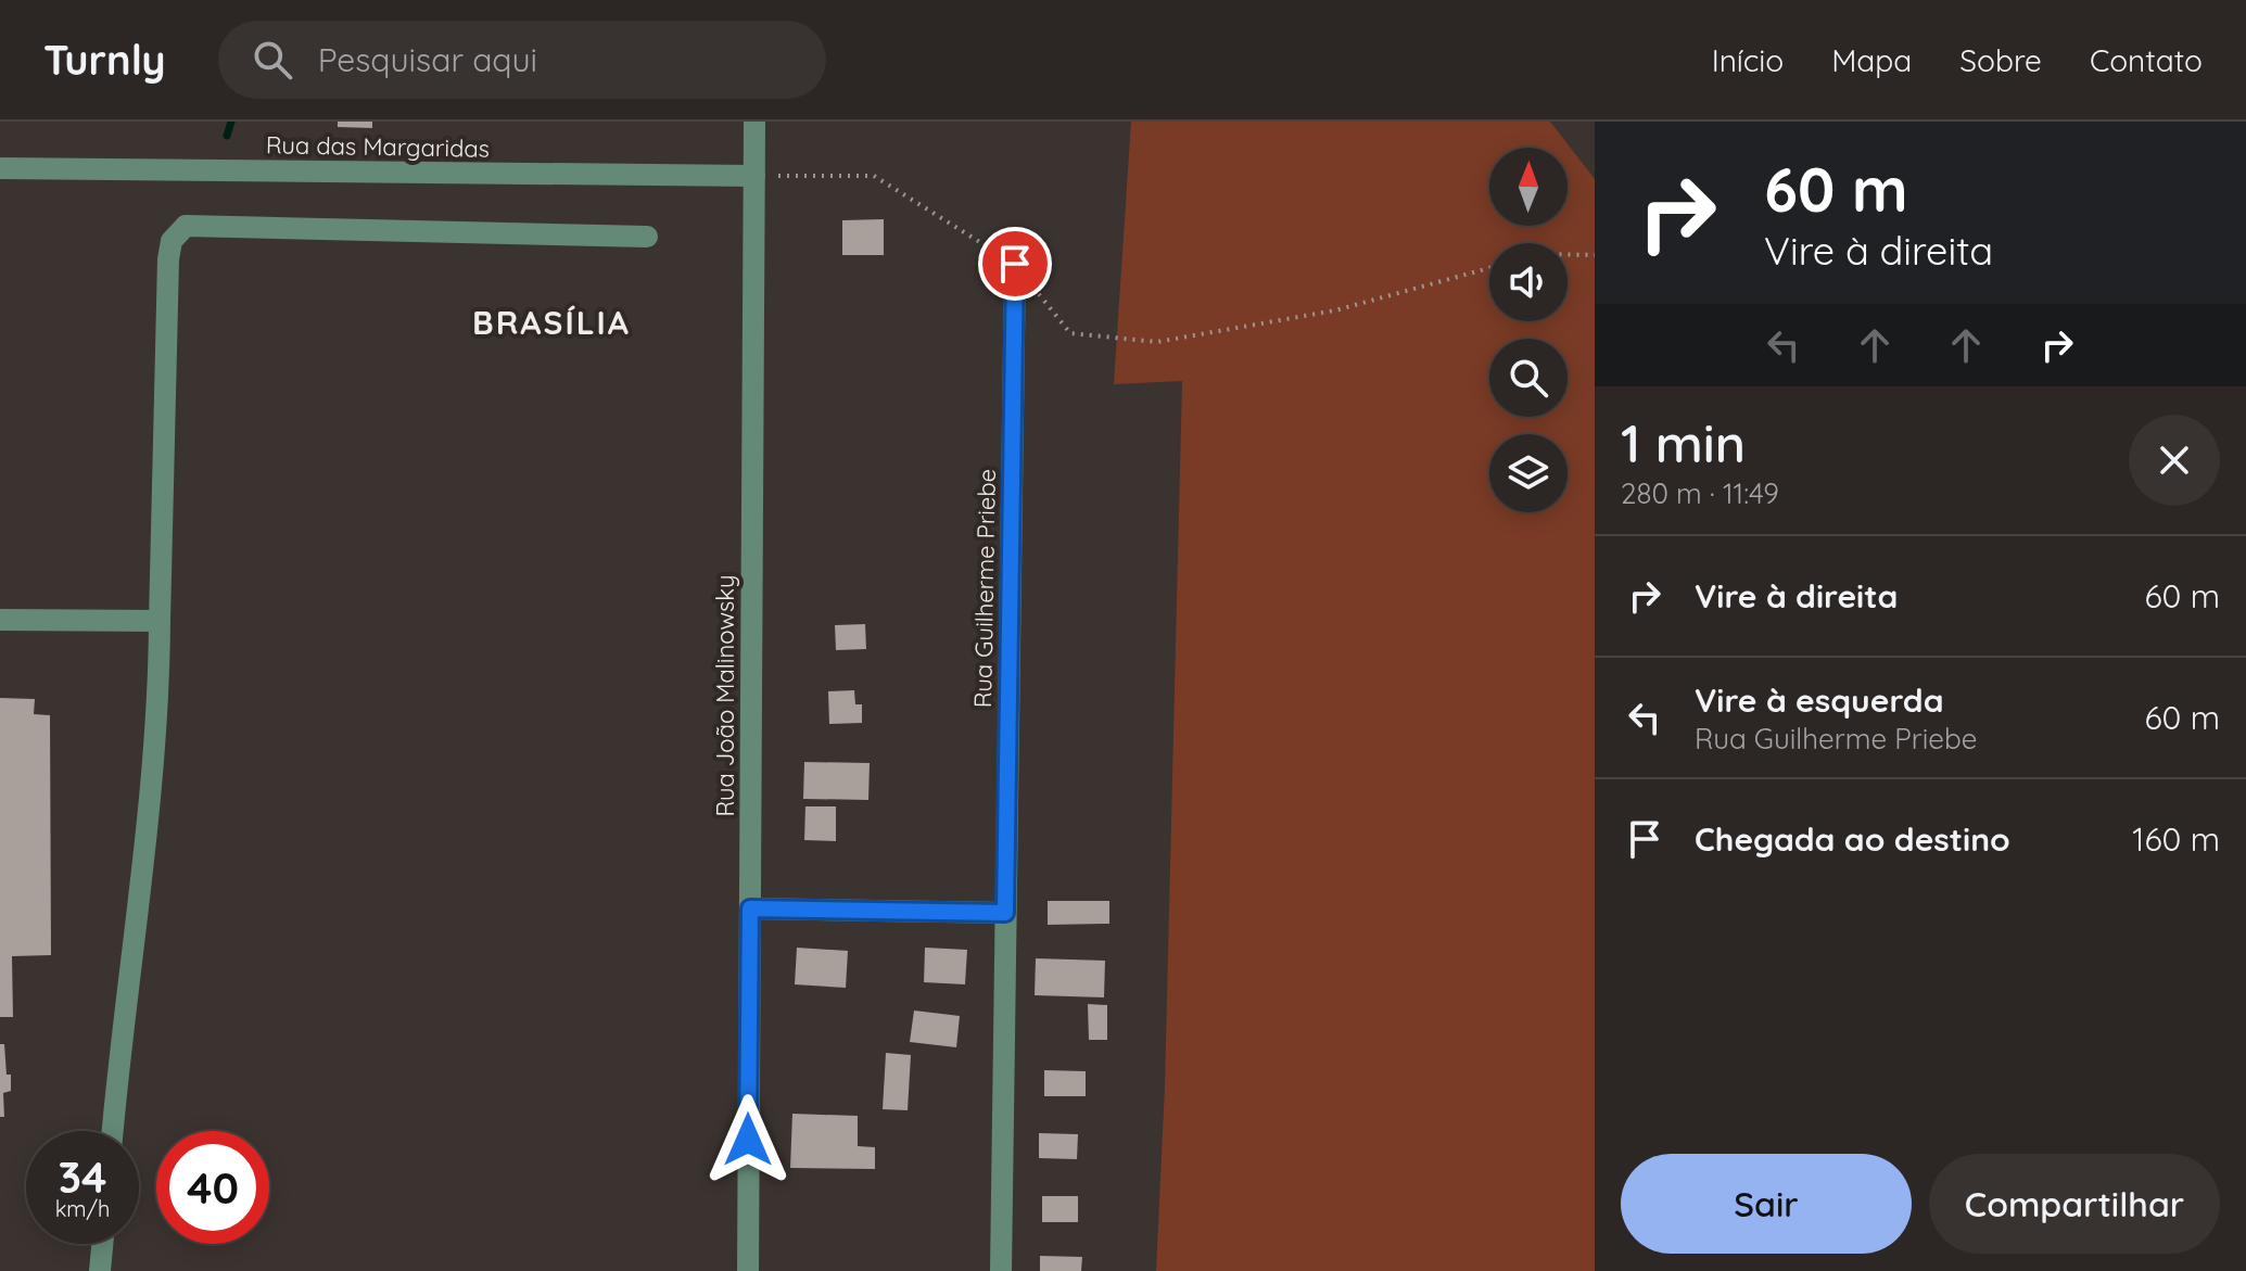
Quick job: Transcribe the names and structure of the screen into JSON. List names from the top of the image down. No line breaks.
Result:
{"streets":{"street":["Rua das Margaridas","Rua Guilherme Priebe","Rua João Malinowsky"]},"crossings":[["Rua das Margaridas","Rua João Malinowsky"]],"districts":["BRASÍLIA"],"north":"top","page":{"header":"Turnly","search":"Pesquisar aqui","nav":["Início","Mapa","Sobre","Contato"],"turn":["60 m","Vire à direita"],"heading":["1 min","280 m · 11:49"],"list":[{"name":"Vire à direita","value":"60 m"},{"name":"Vire à esquerda","note":"Rua Guilherme Priebe","value":"60 m"},{"name":"Chegada ao destino","value":"160 m"}],"speed":"34 km/h","limit":"40","buttons":["Sair","Compartilhar"]}}
